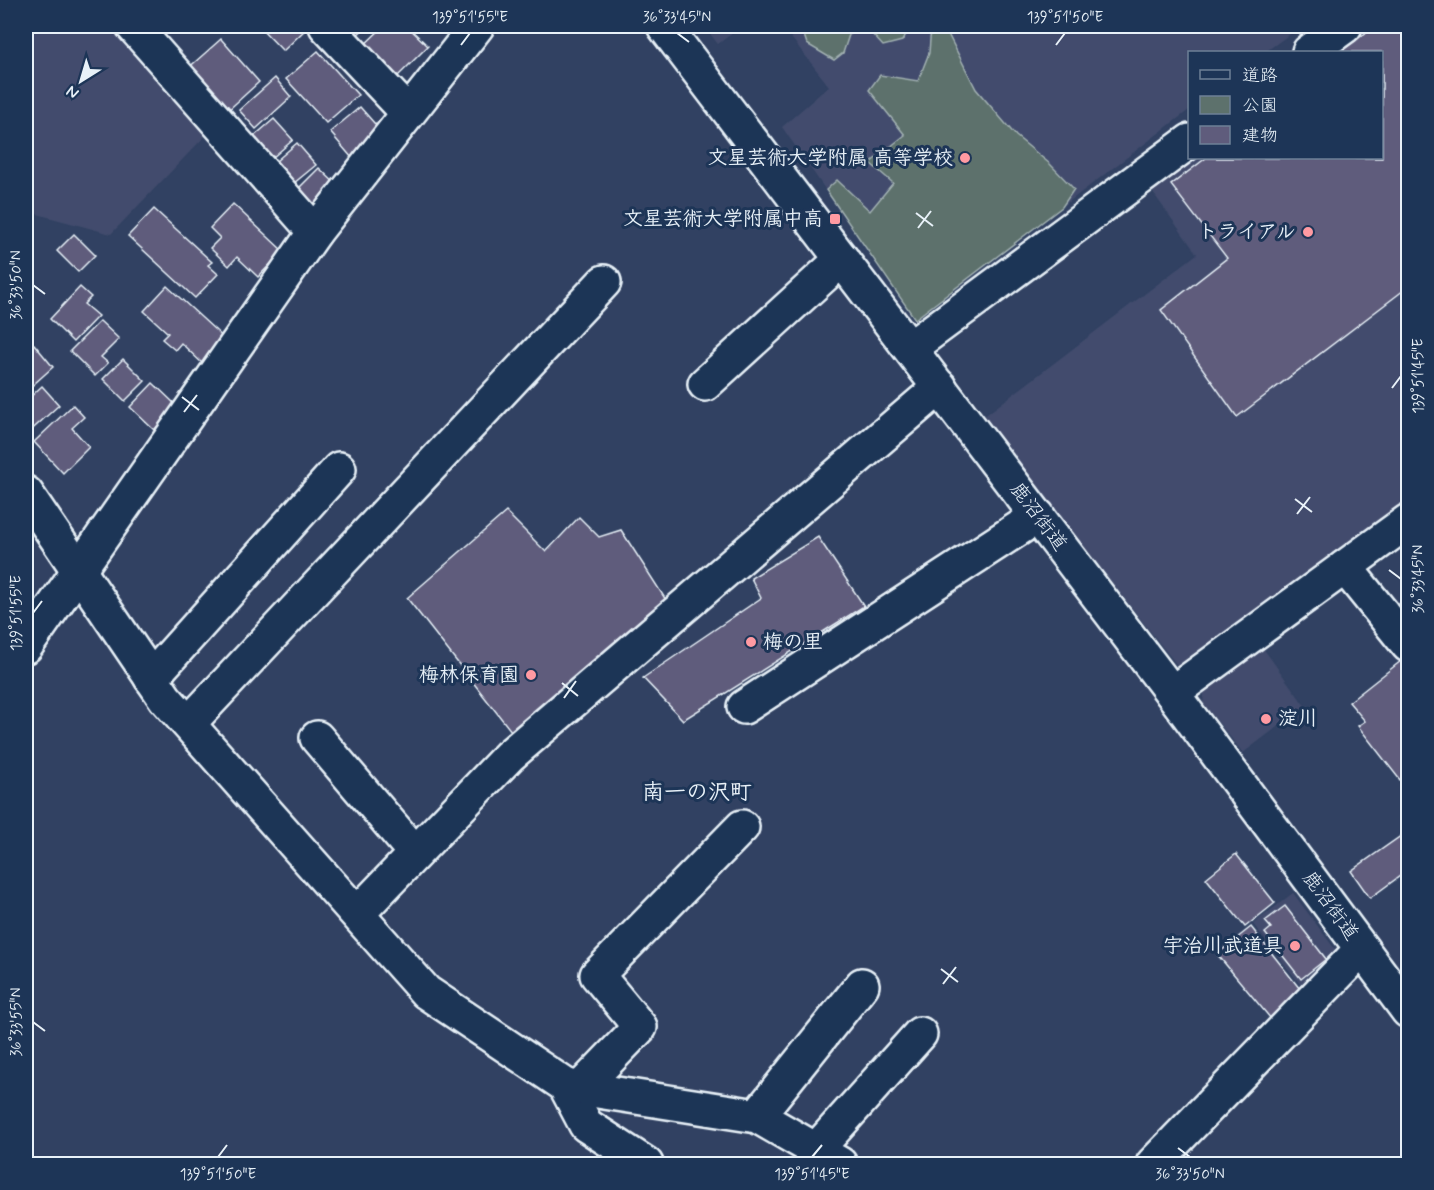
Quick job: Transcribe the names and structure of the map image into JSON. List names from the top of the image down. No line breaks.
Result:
{"streets":{"street":["鹿沼街道"]},"districts":["南一の沢町"],"places":{"other":["文星芸術大学附属 高等学校","トライアル","梅の里","梅林保育園","淀川","宇治川武道具"],"transit":["文星芸術大学附属中高"]},"legend":["道路","公園","建物"],"north":"bottom left","coordinates":["139°51'55\"E","36°33'45\"N","139°51'50\"E","36°33'50\"N","139°51'45\"E","36°33'55\"N"]}
